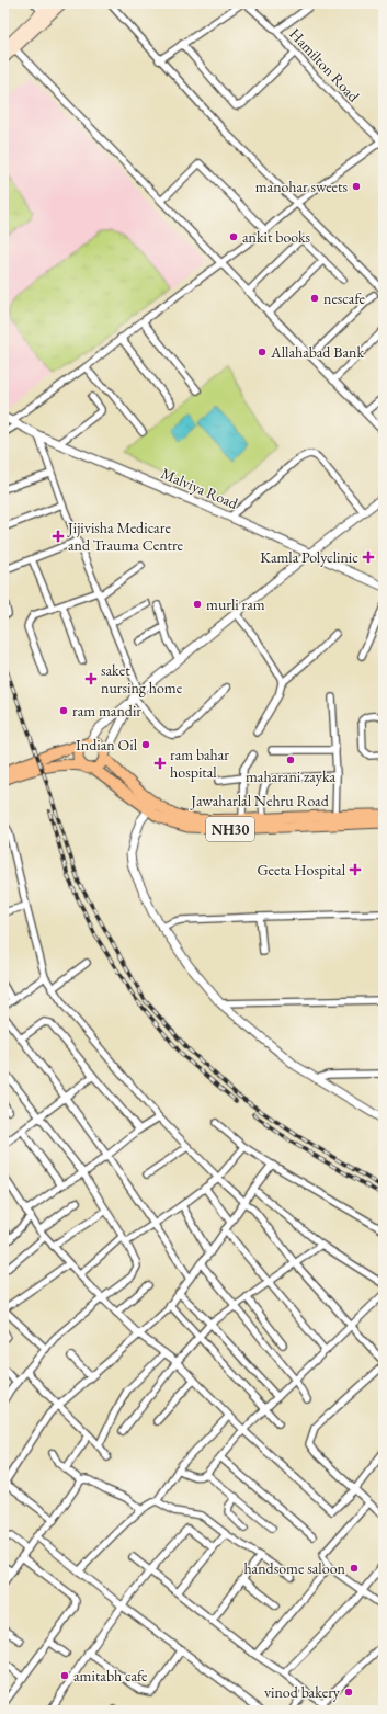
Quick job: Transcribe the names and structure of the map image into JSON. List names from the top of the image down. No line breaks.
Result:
{"streets":{"highway":["Jawaharlal Nehru Road","NH30"],"street":["Hamilton Road","Malviya Road"]},"places":{"other":["manohar sweets","ankit books","nescafe","Allahabad Bank","murli ram","ram mandir","Indian Oil","maharani zayka","handsome saloon","amitabh cafe","vinod bakery"],"health":["Jijivisha Medicare and Trauma Centre","Kamla Polyclinic","saket nursing home","ram bahar hospital","Geeta Hospital"]}}
